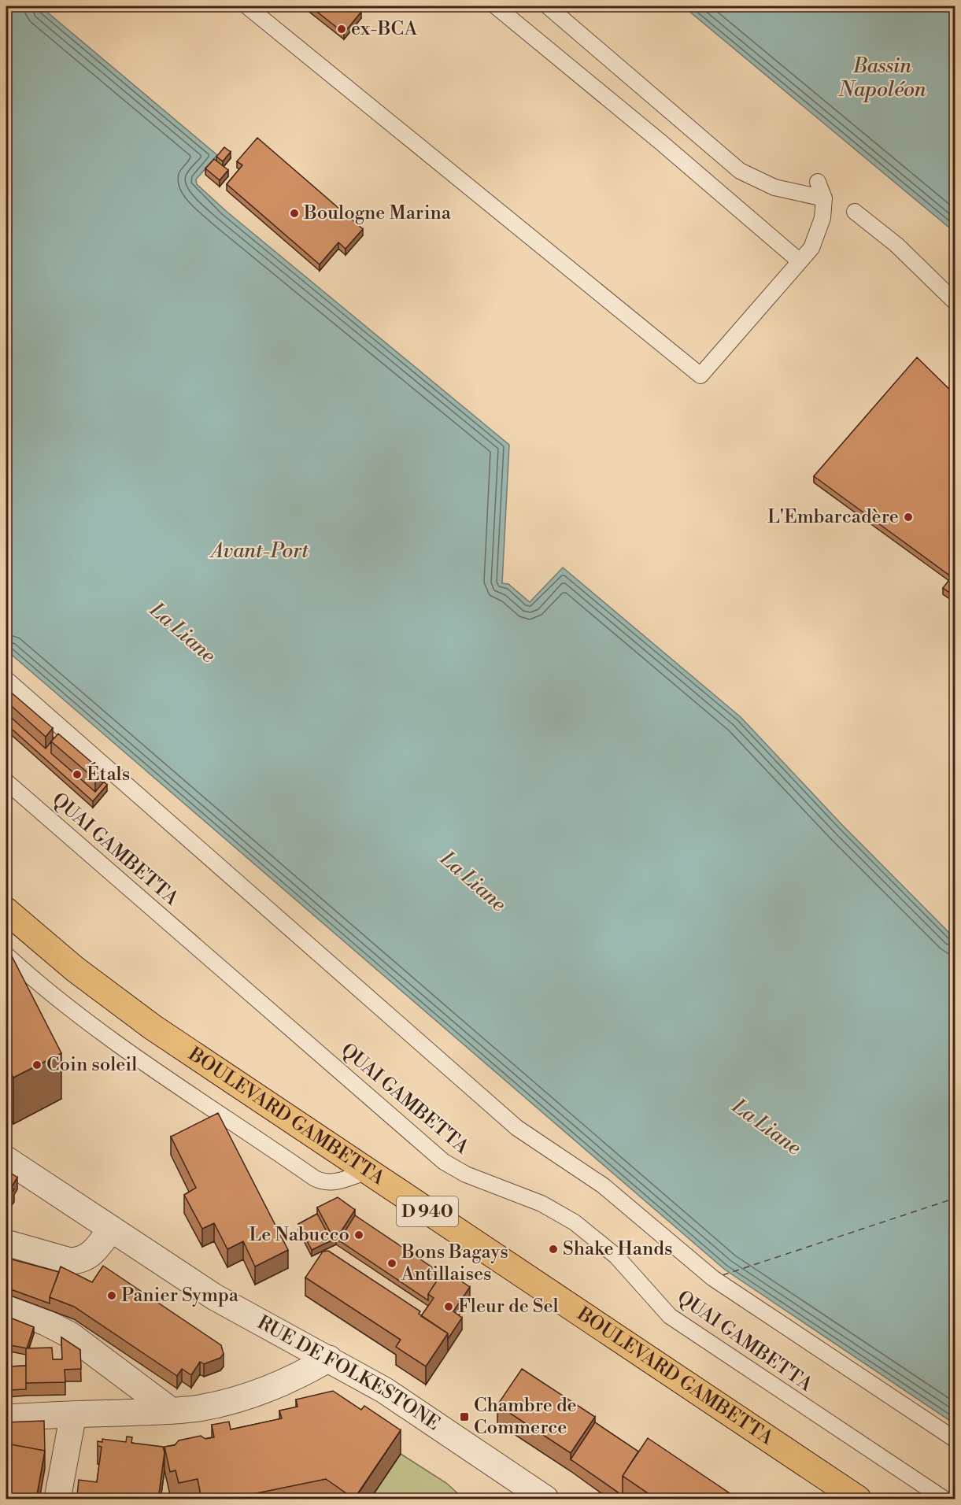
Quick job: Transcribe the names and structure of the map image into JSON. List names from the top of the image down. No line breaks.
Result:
{"streets":{"main road":["BOULEVARD GAMBETTA","D 940"],"street":["RUE DE FOLKESTONE"],"lane":["QUAI GAMBETTA"]},"water":["Bassin Napoléon","Avant-Port","La Liane"],"places":{"other":["ex-BCA","Boulogne Marina","L'Embarcadère","Étals","Coin soleil","Le Nabucco","Shake Hands","Bons Bagays Antillaises","Panier Sympa","Fleur de Sel"],"transit":["Chambre de Commerce"]}}
